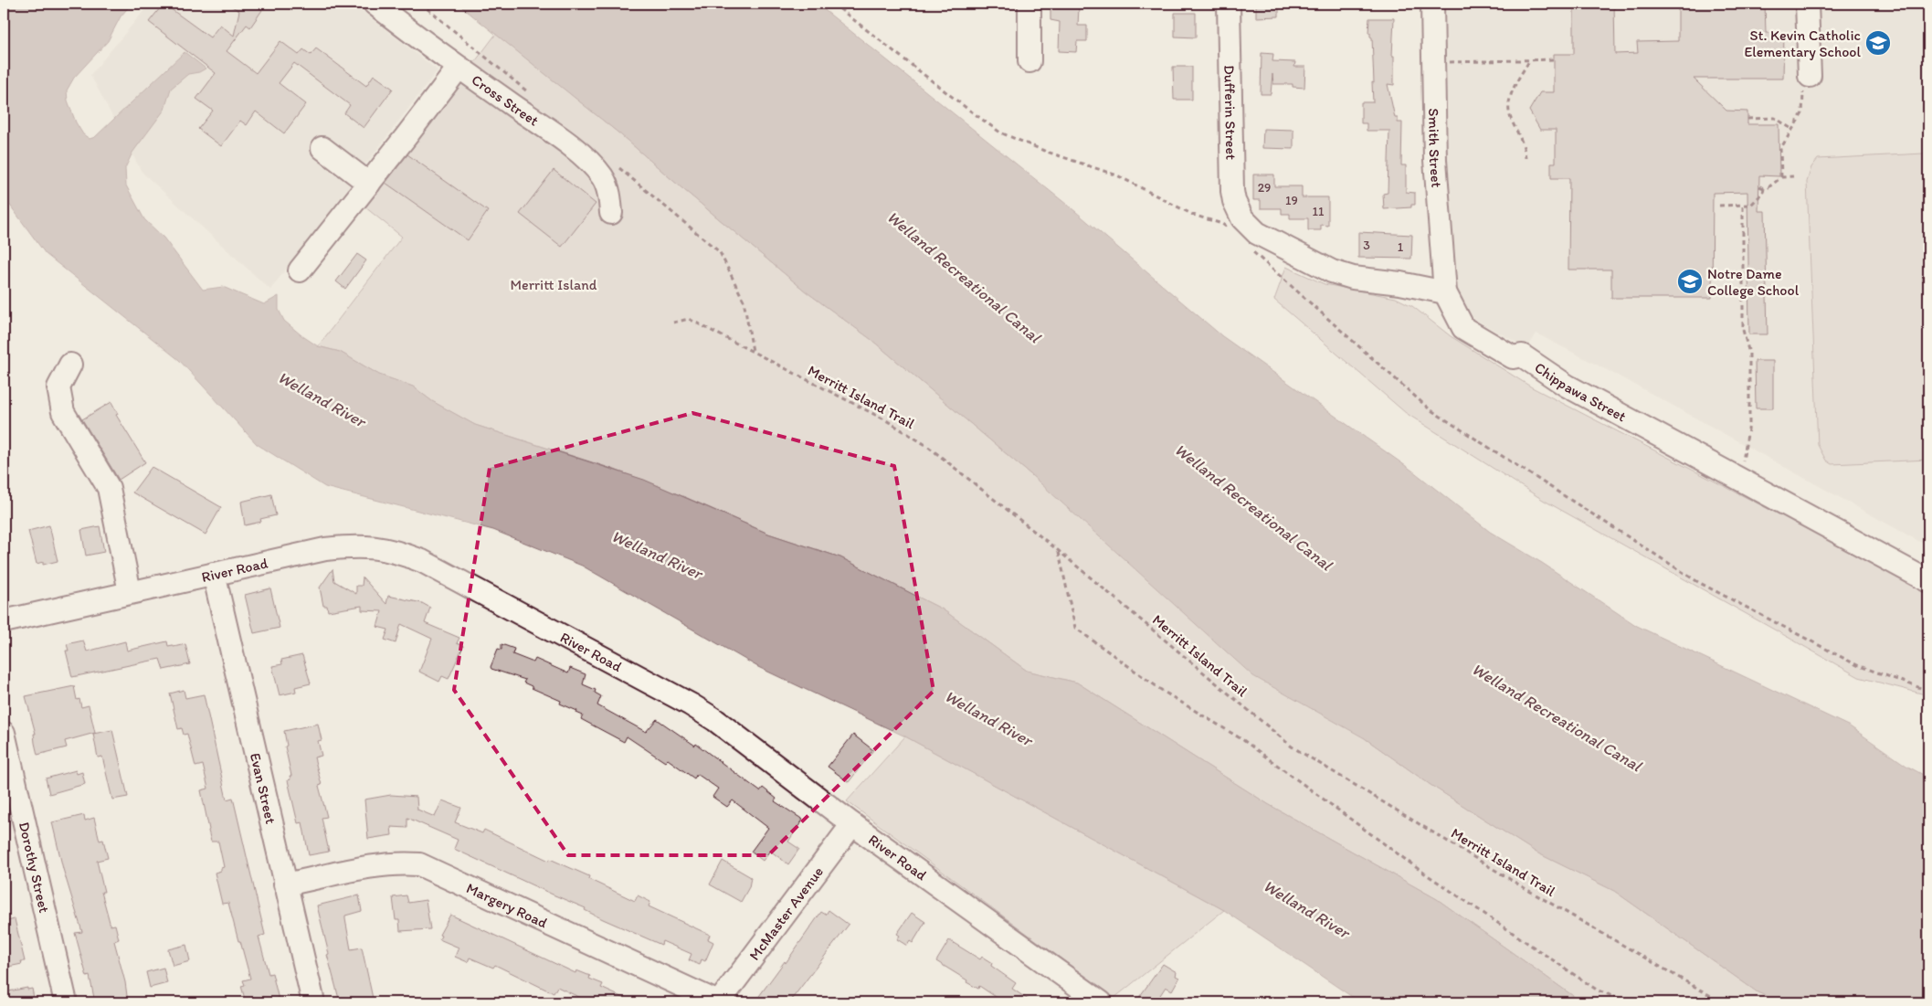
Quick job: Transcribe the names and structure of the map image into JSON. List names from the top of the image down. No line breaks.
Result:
{"streets":{"street":["Cross Street","Dufferin Street","Smith Street","Chippawa Street","River Road","Evan Street","Dorothy Street","Margery Road","McMaster Avenue"],"path":["Merritt Island Trail"]},"crossings":[["Smith Street","Chippawa Street"],["River Road","Evan Street"],["River Road","McMaster Avenue"],["Evan Street","Margery Road"],["Margery Road","McMaster Avenue"]],"water":["Welland Recreational Canal","Welland River"],"parks":["Merritt Island"],"places":{"school or university":["St. Kevin Catholic Elementary School","Notre Dame College School"]},"house_numbers":["29","19","11","3","1"]}
